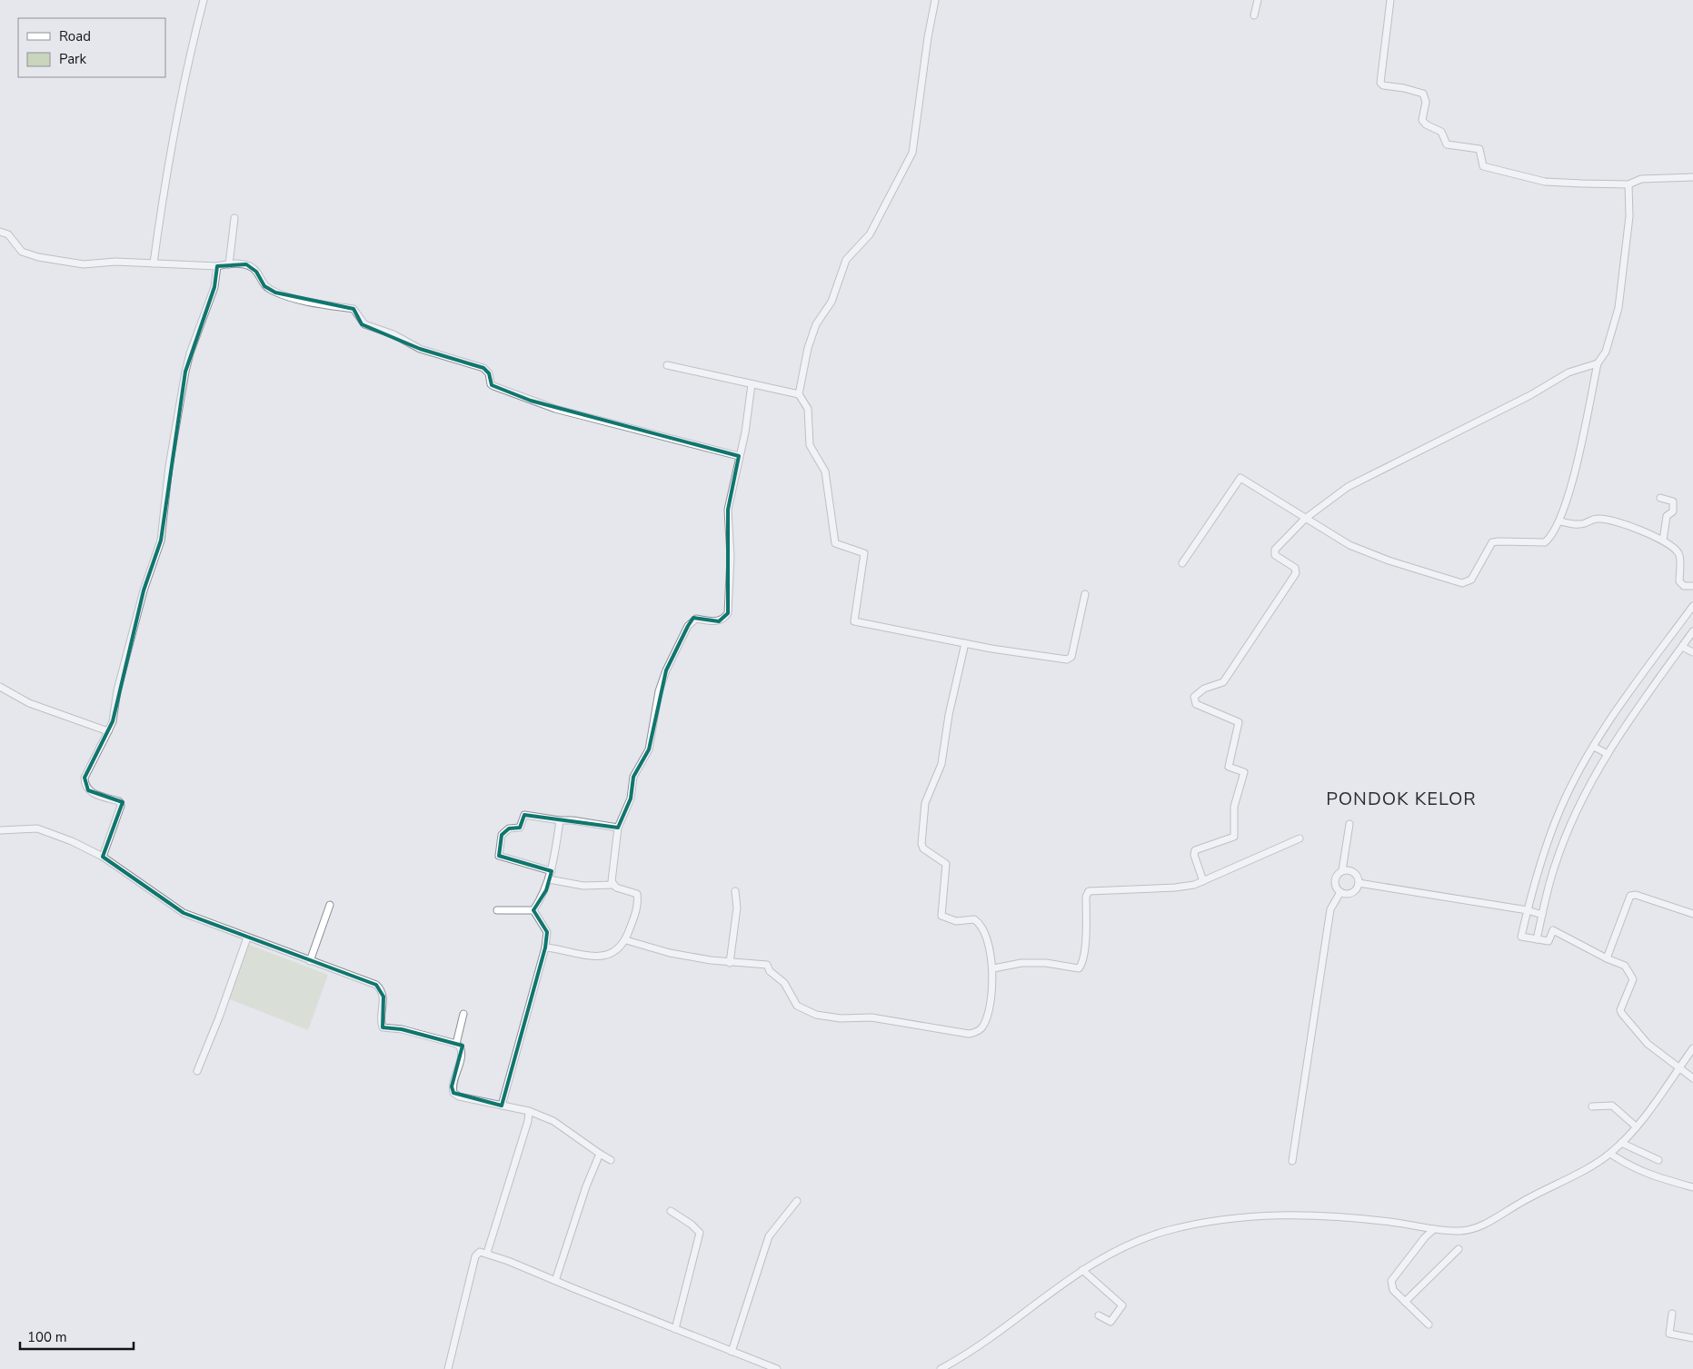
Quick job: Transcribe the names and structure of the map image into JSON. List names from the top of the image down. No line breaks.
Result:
{"districts":["PONDOK KELOR"],"legend":["Road","Park"],"scale_bar":"100 m"}
